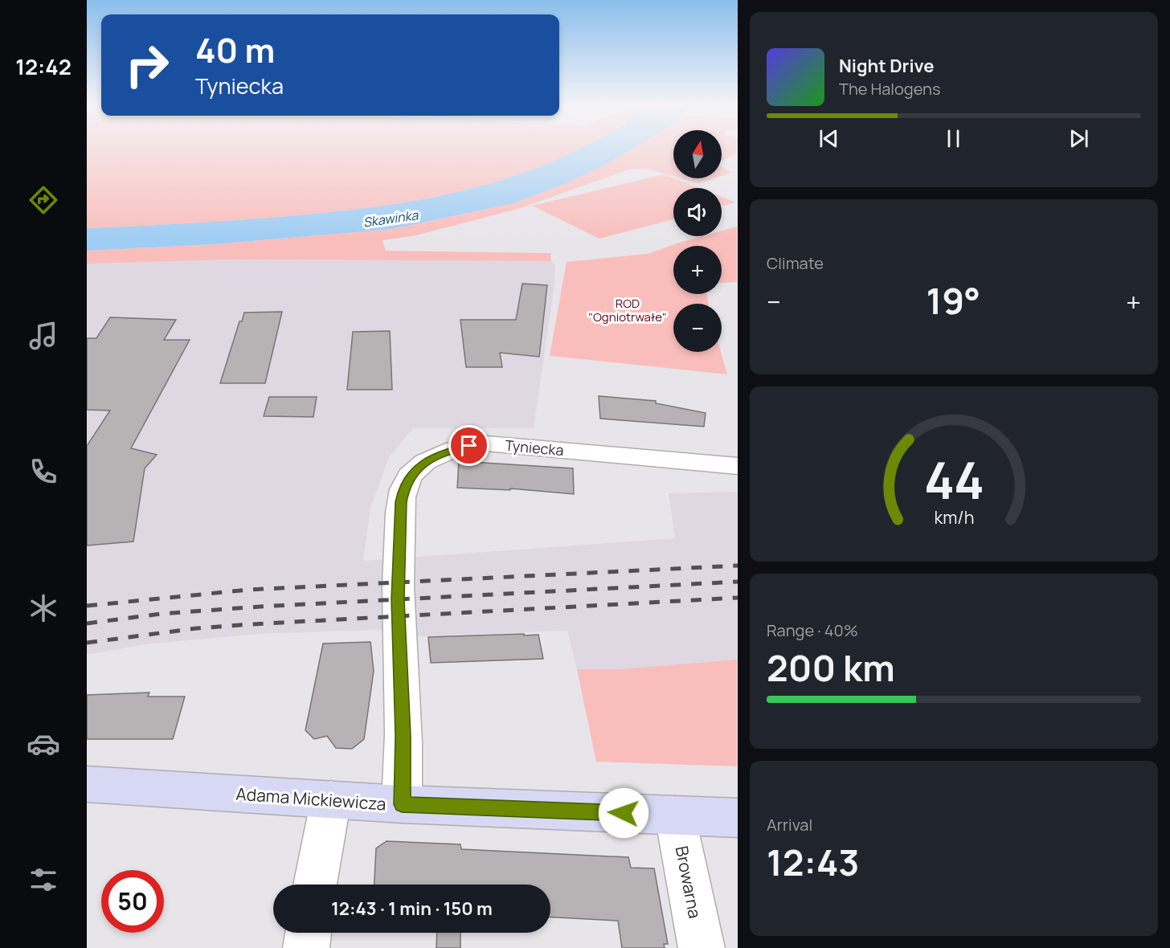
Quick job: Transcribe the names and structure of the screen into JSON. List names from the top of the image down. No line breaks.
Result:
{"streets":{"main road":["Adama Mickiewicza"],"street":["Tyniecka","Browarna"]},"crossings":[["Tyniecka","Adama Mickiewicza"],["Adama Mickiewicza","Browarna"]],"water":["Skawinka"],"parks":["ROD \"Ogniotrwałe\""],"north":"top","page":{"tabs":"12:42","turn":["40 m","Tyniecka"],"song":["Night Drive","The Halogens"],"map_buttons":["+","−"],"tile":["Climate",["Range · 40%","200 km"],["Arrival","12:43"]],"heat":["−","19°","+"],"limit":"50","trip":"12:43 · 1 min · 150 m","gauge":["44","km/h"]}}
